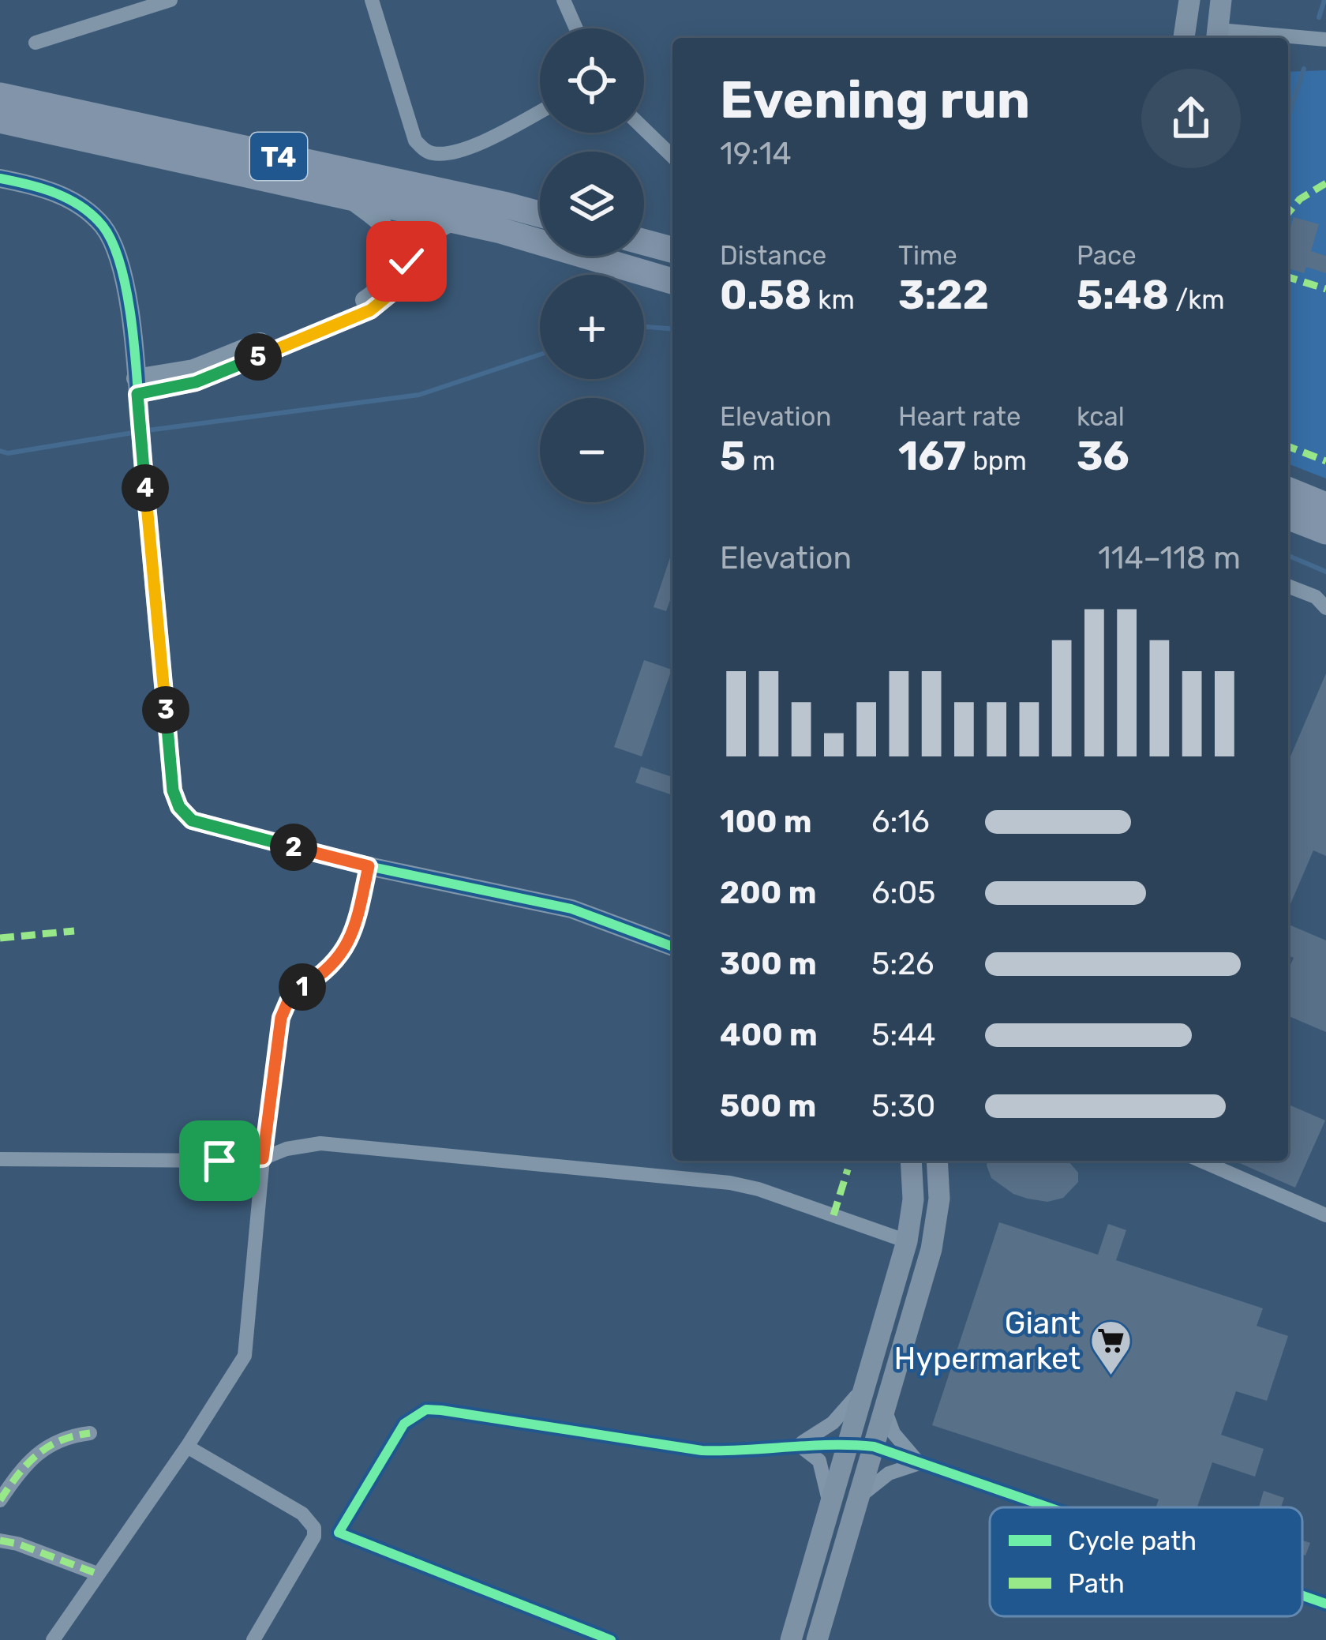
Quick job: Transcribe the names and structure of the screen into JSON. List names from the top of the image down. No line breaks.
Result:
{"streets":{"highway":["T4"]},"places":{"supermarket":["Giant Hypermarket"]},"legend":["Cycle path","Path"],"page":{"map_buttons":["+","−"],"heading":["Evening run","19:14"],"stats":[["Distance","0.58 km"],["Time","3:22"],["Pace","5:48 /km"],["Elevation","5 m"],["Heart rate","167 bpm"],["kcal","36"]],"pins":["5","4","3","2","1"],"chart":["Elevation","114–118 m"],"list":[{"name":"100 m","note":"6:16"},{"name":"200 m","note":"6:05"},{"name":"300 m","note":"5:26"},{"name":"400 m","note":"5:44"},{"name":"500 m","note":"5:30"}]}}
